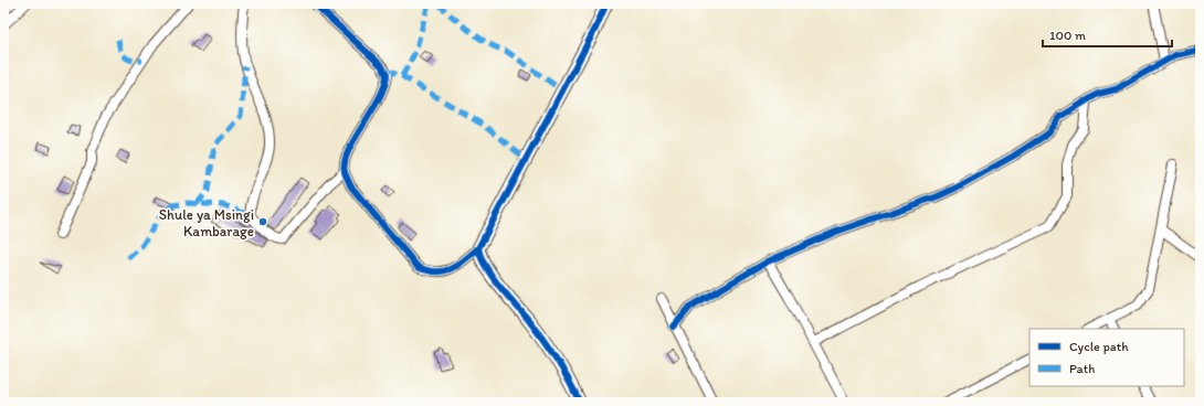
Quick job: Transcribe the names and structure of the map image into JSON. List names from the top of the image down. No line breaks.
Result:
{"places":["Shule ya Msingi Kambarage"],"legend":["Cycle path","Path"],"scale_bar":"100 m"}
